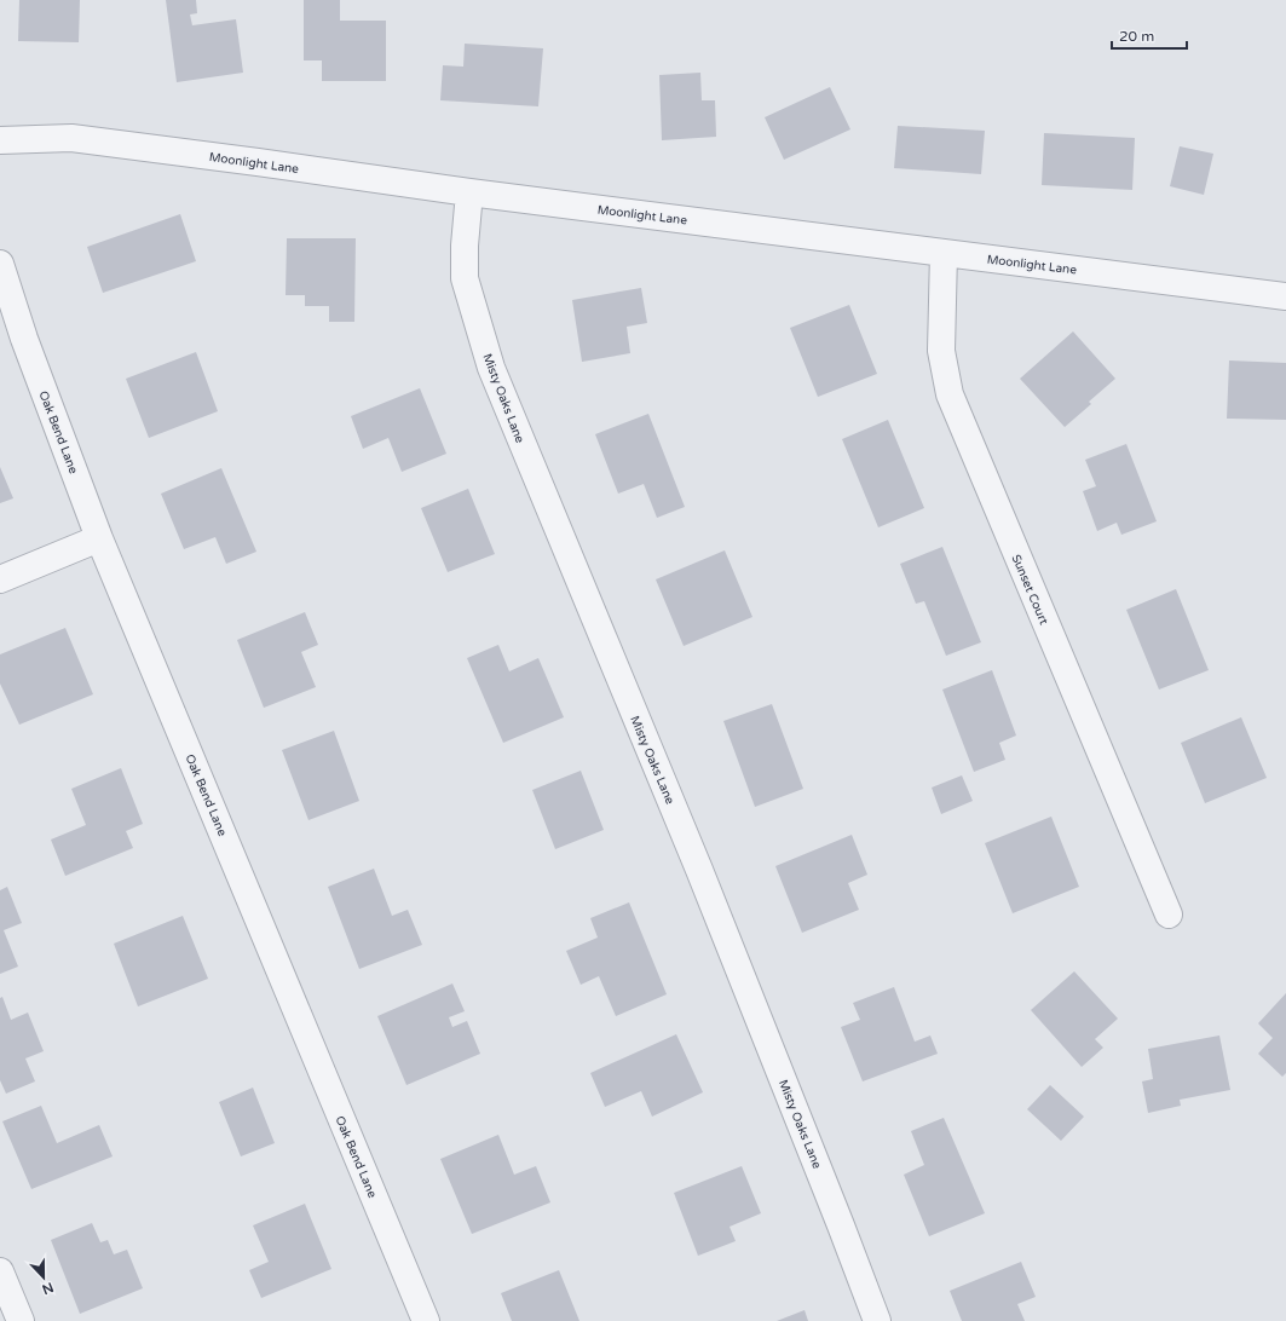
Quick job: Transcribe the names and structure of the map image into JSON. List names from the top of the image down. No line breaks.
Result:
{"streets":{"street":["Moonlight Lane","Misty Oaks Lane","Oak Bend Lane","Sunset Court"]},"crossings":[["Moonlight Lane","Misty Oaks Lane"],["Moonlight Lane","Sunset Court"]],"scale_bar":"20 m","north":"bottom"}
